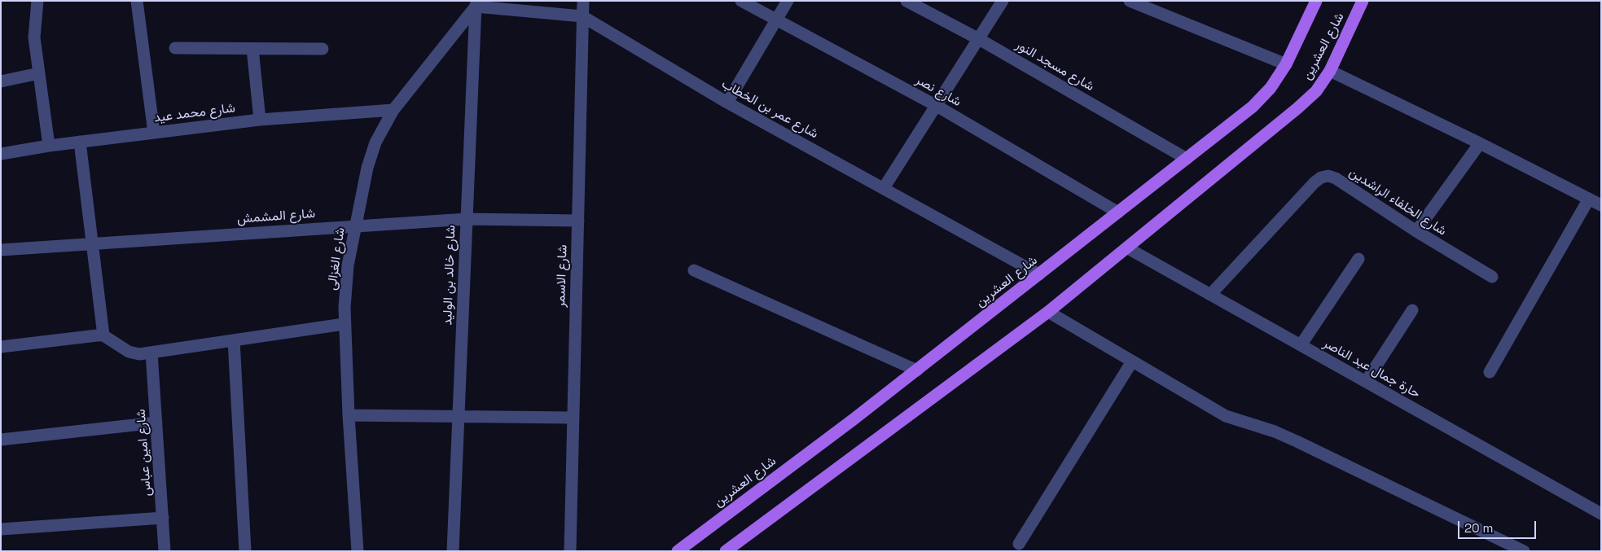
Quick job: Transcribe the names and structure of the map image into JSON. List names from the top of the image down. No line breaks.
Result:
{"streets":{"main road":["شارع العشرين"],"street":["شارع مسجد النور","شارع نصر","شارع عمر بن الخطاب","شارع محمد عيد","شارع الخلفاء الراشدين","شارع المشمش","شارع الغزالى","شارع خالد بن الوليد","شارع الاسمر","حارة جمال عبد الناصر","شارع امين عباس"]},"crossings":[["شارع العشرين","شارع مسجد النور"],["شارع العشرين","شارع نصر"],["شارع العشرين","شارع عمر بن الخطاب"],["شارع العشرين","حارة جمال عبد الناصر"],["شارع عمر بن الخطاب","شارع الغزالى"],["شارع عمر بن الخطاب","شارع خالد بن الوليد"],["شارع عمر بن الخطاب","شارع الاسمر"],["شارع محمد عيد","شارع الغزالى"],["شارع الخلفاء الراشدين","حارة جمال عبد الناصر"],["شارع المشمش","شارع الغزالى"],["شارع المشمش","شارع خالد بن الوليد"],["شارع المشمش","شارع الاسمر"],["شارع الغزالى","شارع خالد بن الوليد"]],"scale_bar":"20 m"}
